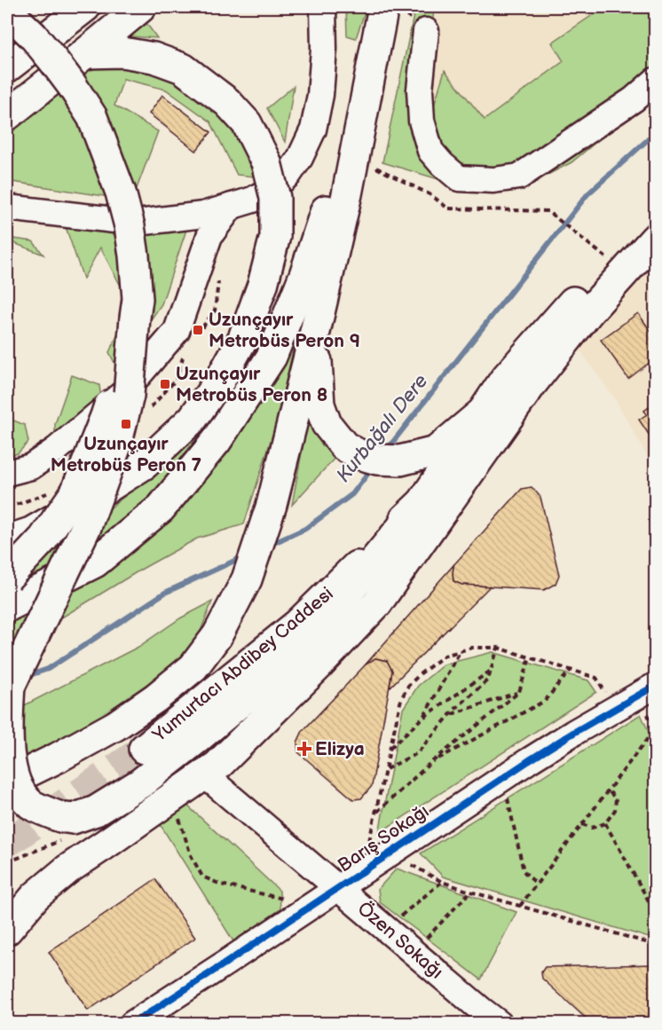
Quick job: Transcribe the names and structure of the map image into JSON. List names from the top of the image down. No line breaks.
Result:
{"streets":{"main road":["Yumurtacı Abdibey Caddesi"],"street":["Barış Sokağı","Özen Sokağı"]},"crossings":[["Barış Sokağı","Özen Sokağı"]],"water":["Kurbağalı Dere"],"places":{"transit":["Uzunçayır Metrobüs Peron 9","Uzunçayır Metrobüs Peron 8","Uzunçayır Metrobüs Peron 7"],"health":["Elizya"]}}
